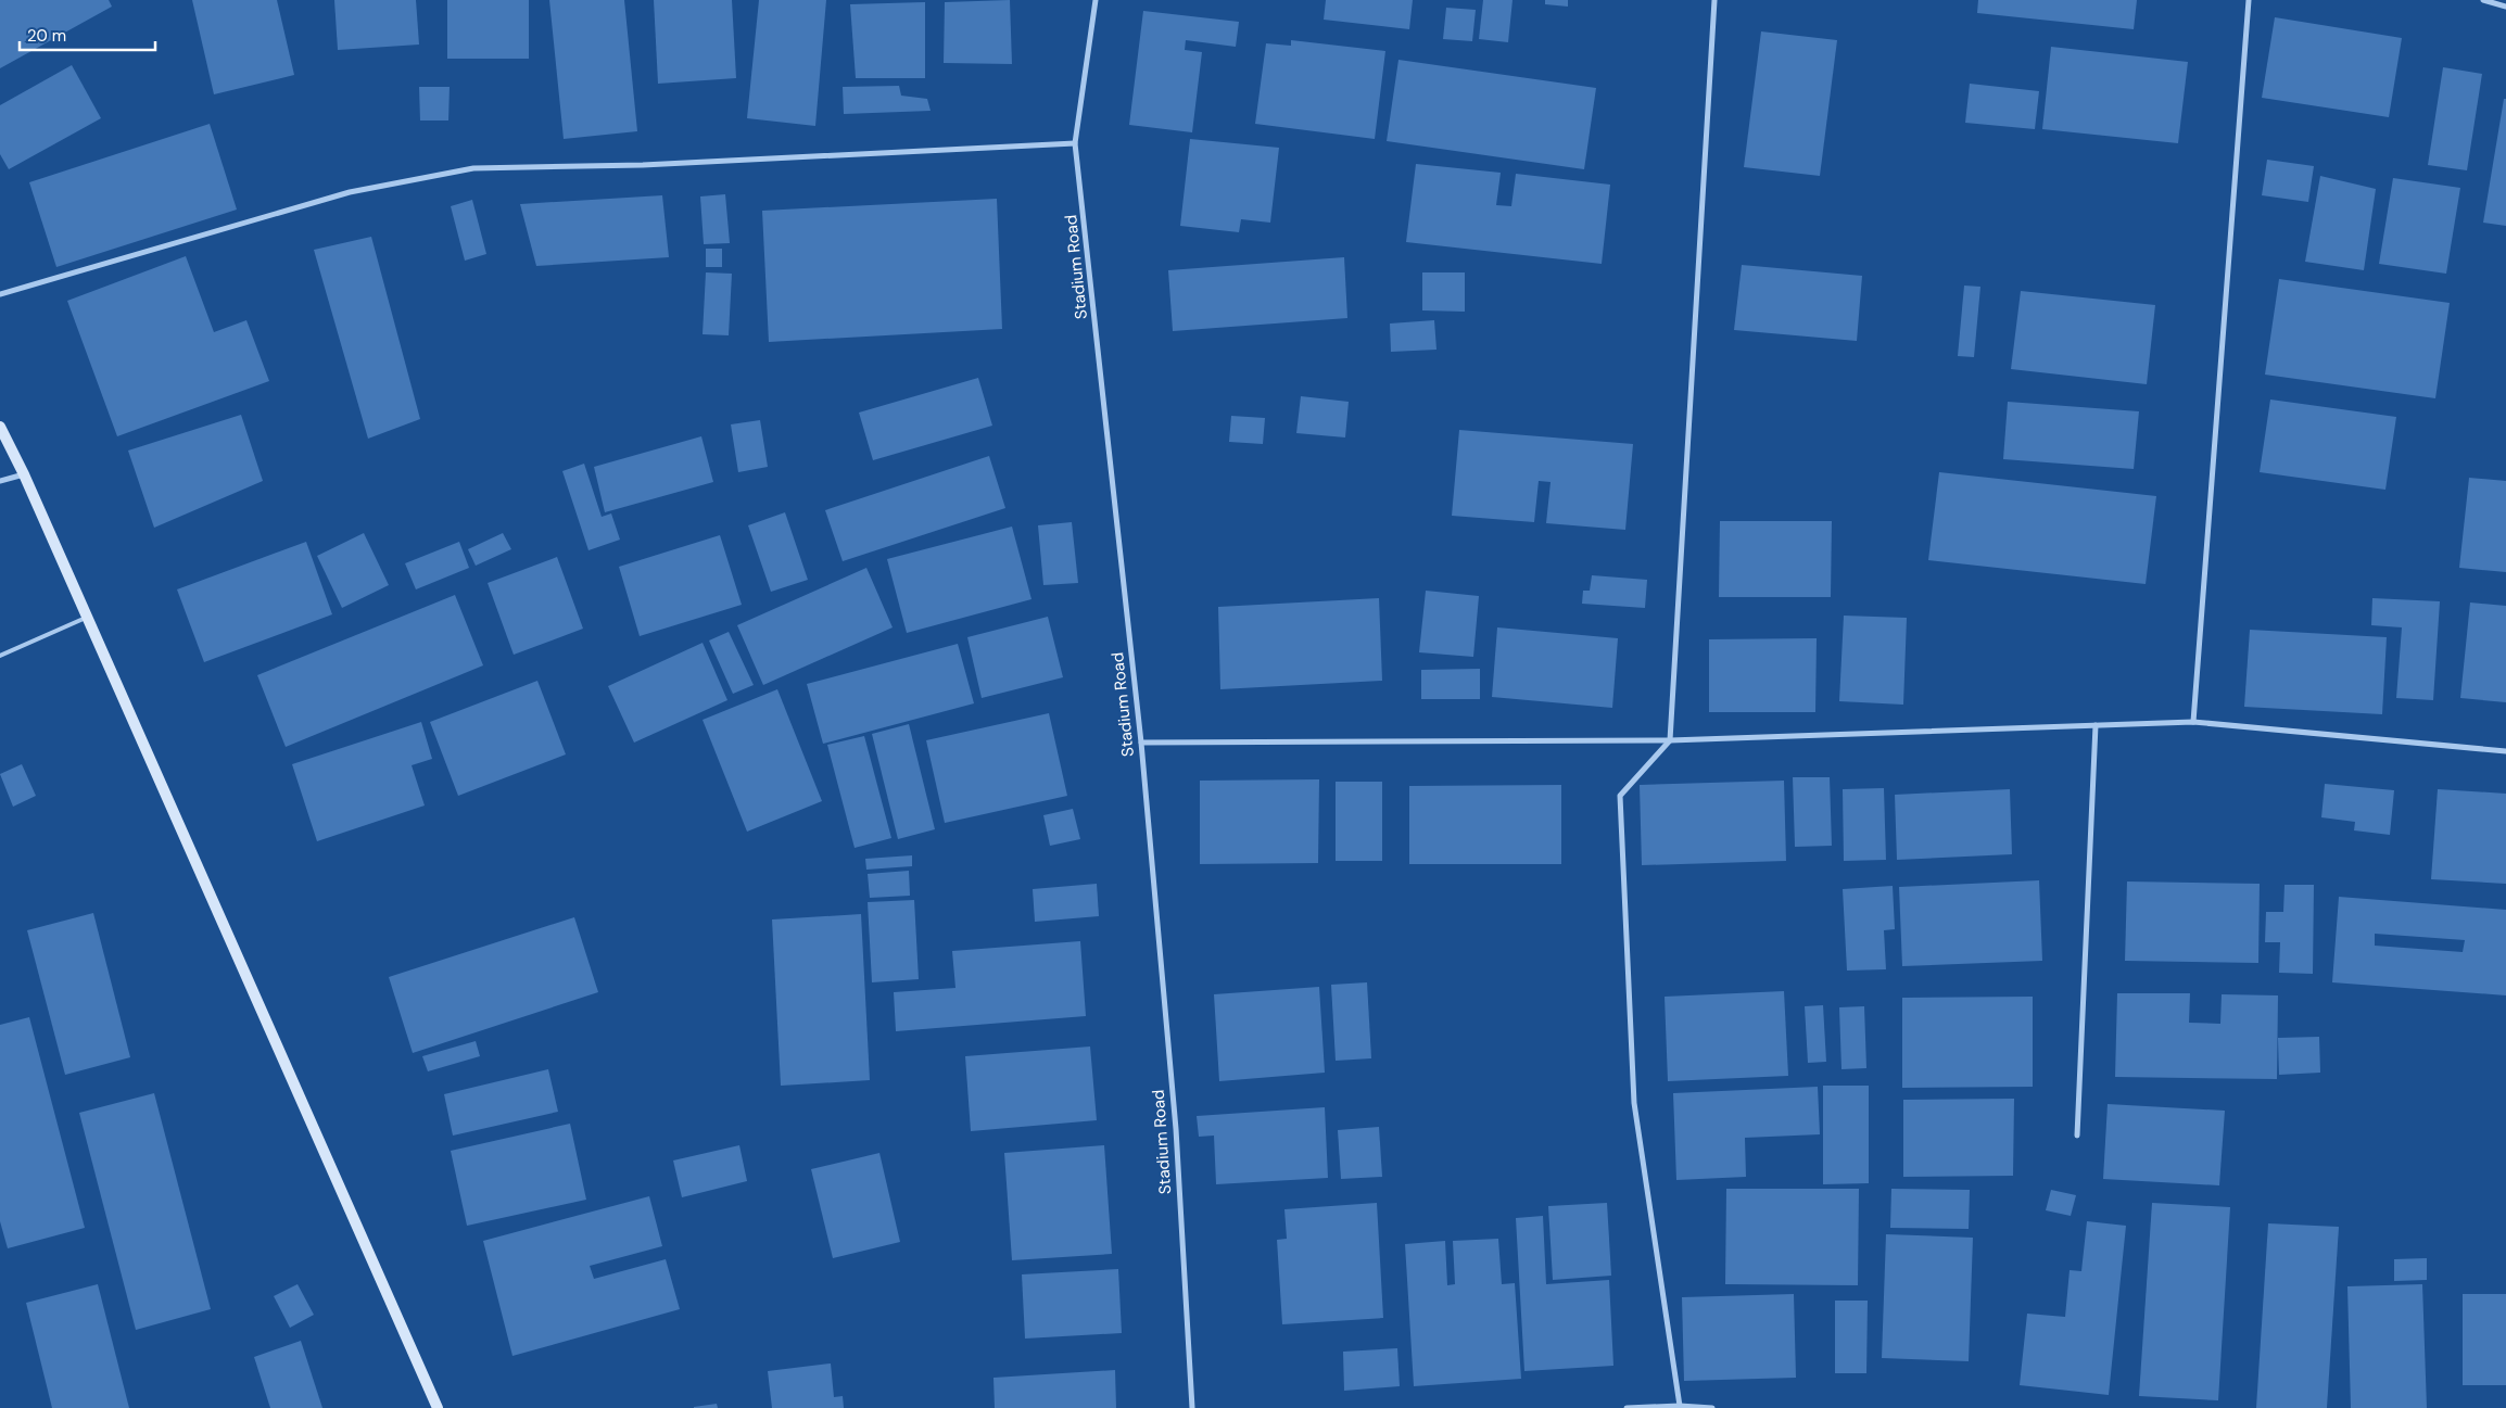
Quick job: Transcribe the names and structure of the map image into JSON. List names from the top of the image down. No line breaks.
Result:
{"streets":{"street":["Stadium Road"]},"scale_bar":"20 m"}
